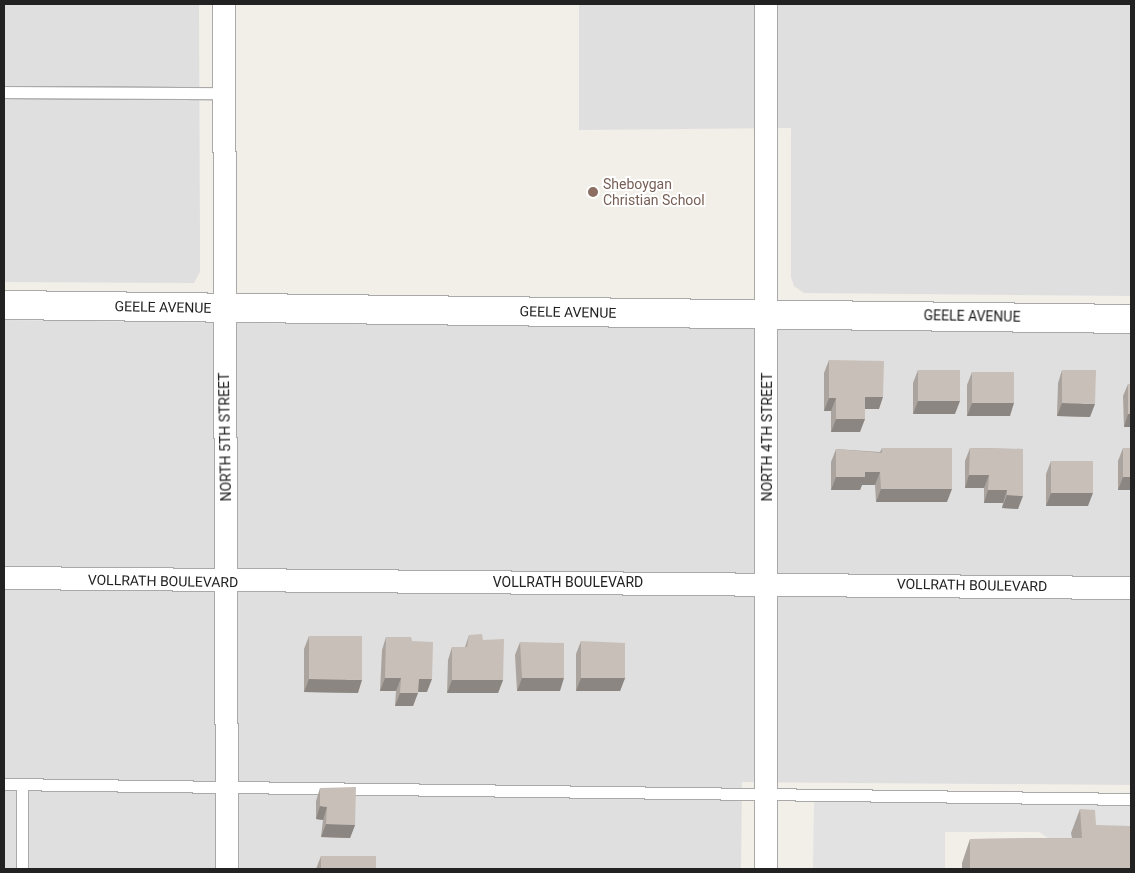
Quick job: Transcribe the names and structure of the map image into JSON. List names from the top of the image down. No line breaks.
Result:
{"streets":{"street":["GEELE AVENUE","NORTH 5TH STREET","NORTH 4TH STREET","VOLLRATH BOULEVARD"]},"crossings":[["GEELE AVENUE","NORTH 5TH STREET"],["GEELE AVENUE","NORTH 4TH STREET"],["NORTH 5TH STREET","VOLLRATH BOULEVARD"],["NORTH 4TH STREET","VOLLRATH BOULEVARD"]],"places":["Sheboygan Christian School"]}
